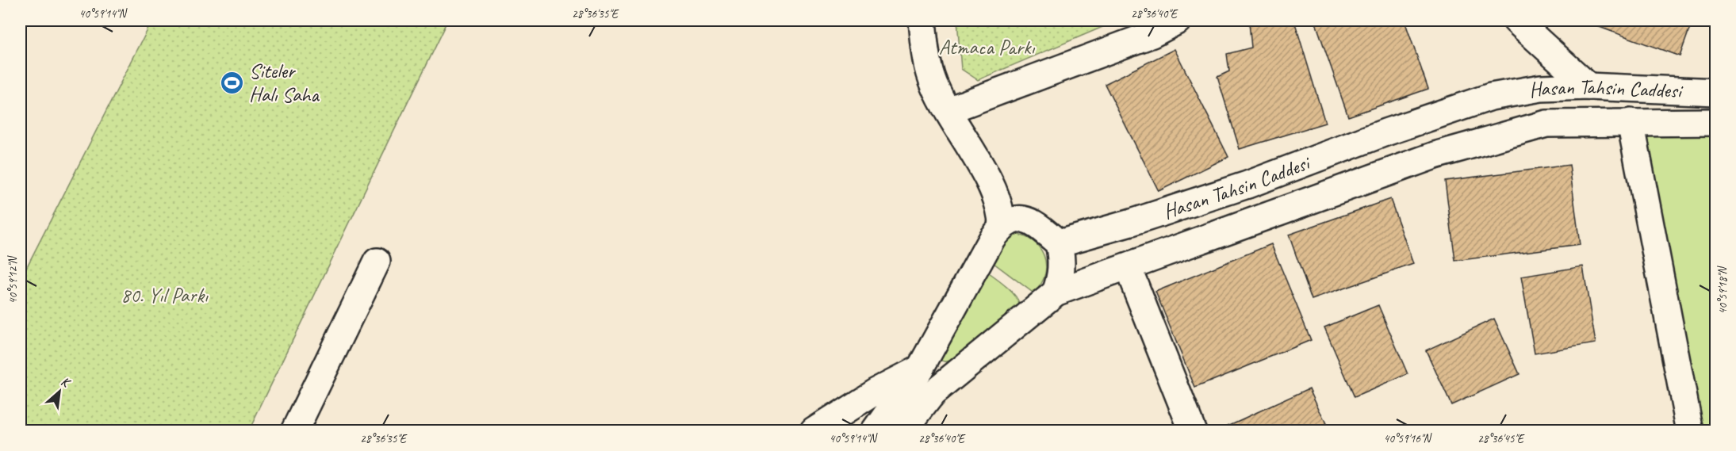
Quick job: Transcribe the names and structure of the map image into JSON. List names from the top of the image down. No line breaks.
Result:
{"streets":{"main road":["Hasan Tahsin Caddesi"]},"parks":["Atmaca Parkı","80. Yıl Parkı"],"places":{"sports":["Siteler Halı Saha"]},"north":"top right","coordinates":["40°59'14\"N","28°36'35\"E","28°36'40\"E","40°59'12\"N","40°59'18\"N","40°59'16\"N","28°36'45\"E"]}
